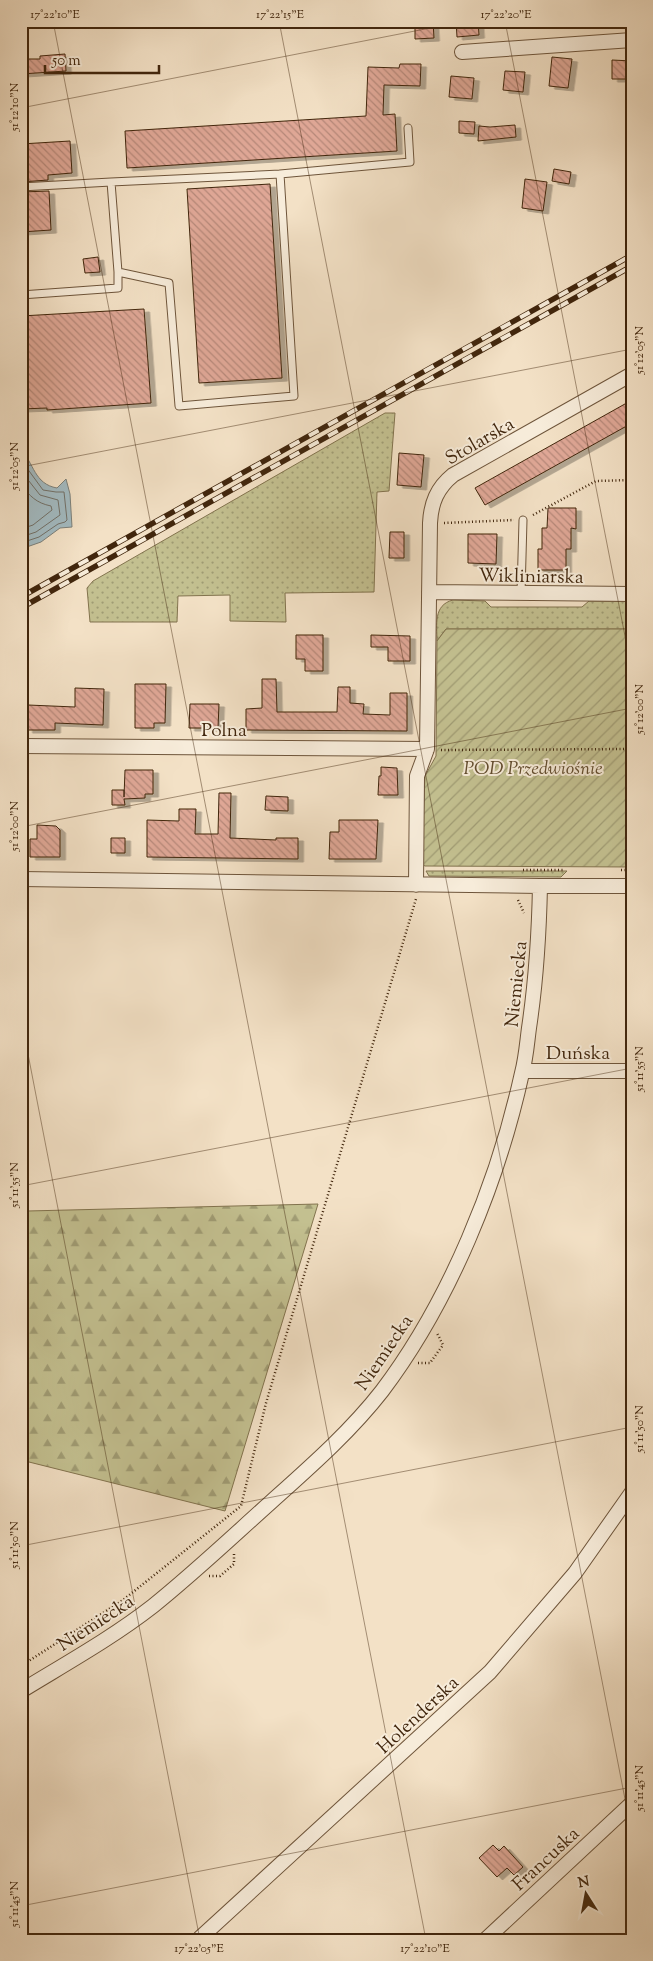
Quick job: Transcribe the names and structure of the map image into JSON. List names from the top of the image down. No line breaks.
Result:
{"streets":{"street":["Stolarska","Wikliniarska","Polna","Niemiecka","Duńska","Holenderska","Francuska"]},"crossings":[["Stolarska","Wikliniarska"],["Niemiecka","Duńska"]],"parks":["POD Przedwiośnie"],"scale_bar":"50 m","north":"top","coordinates":["17°22'10\"E","17°22'15\"E","17°22'20\"E","51°12'10\"N","51°12'05\"N","51°12'00\"N","51°11'55\"N","51°11'50\"N","51°11'45\"N","17°22'05\"E"]}
